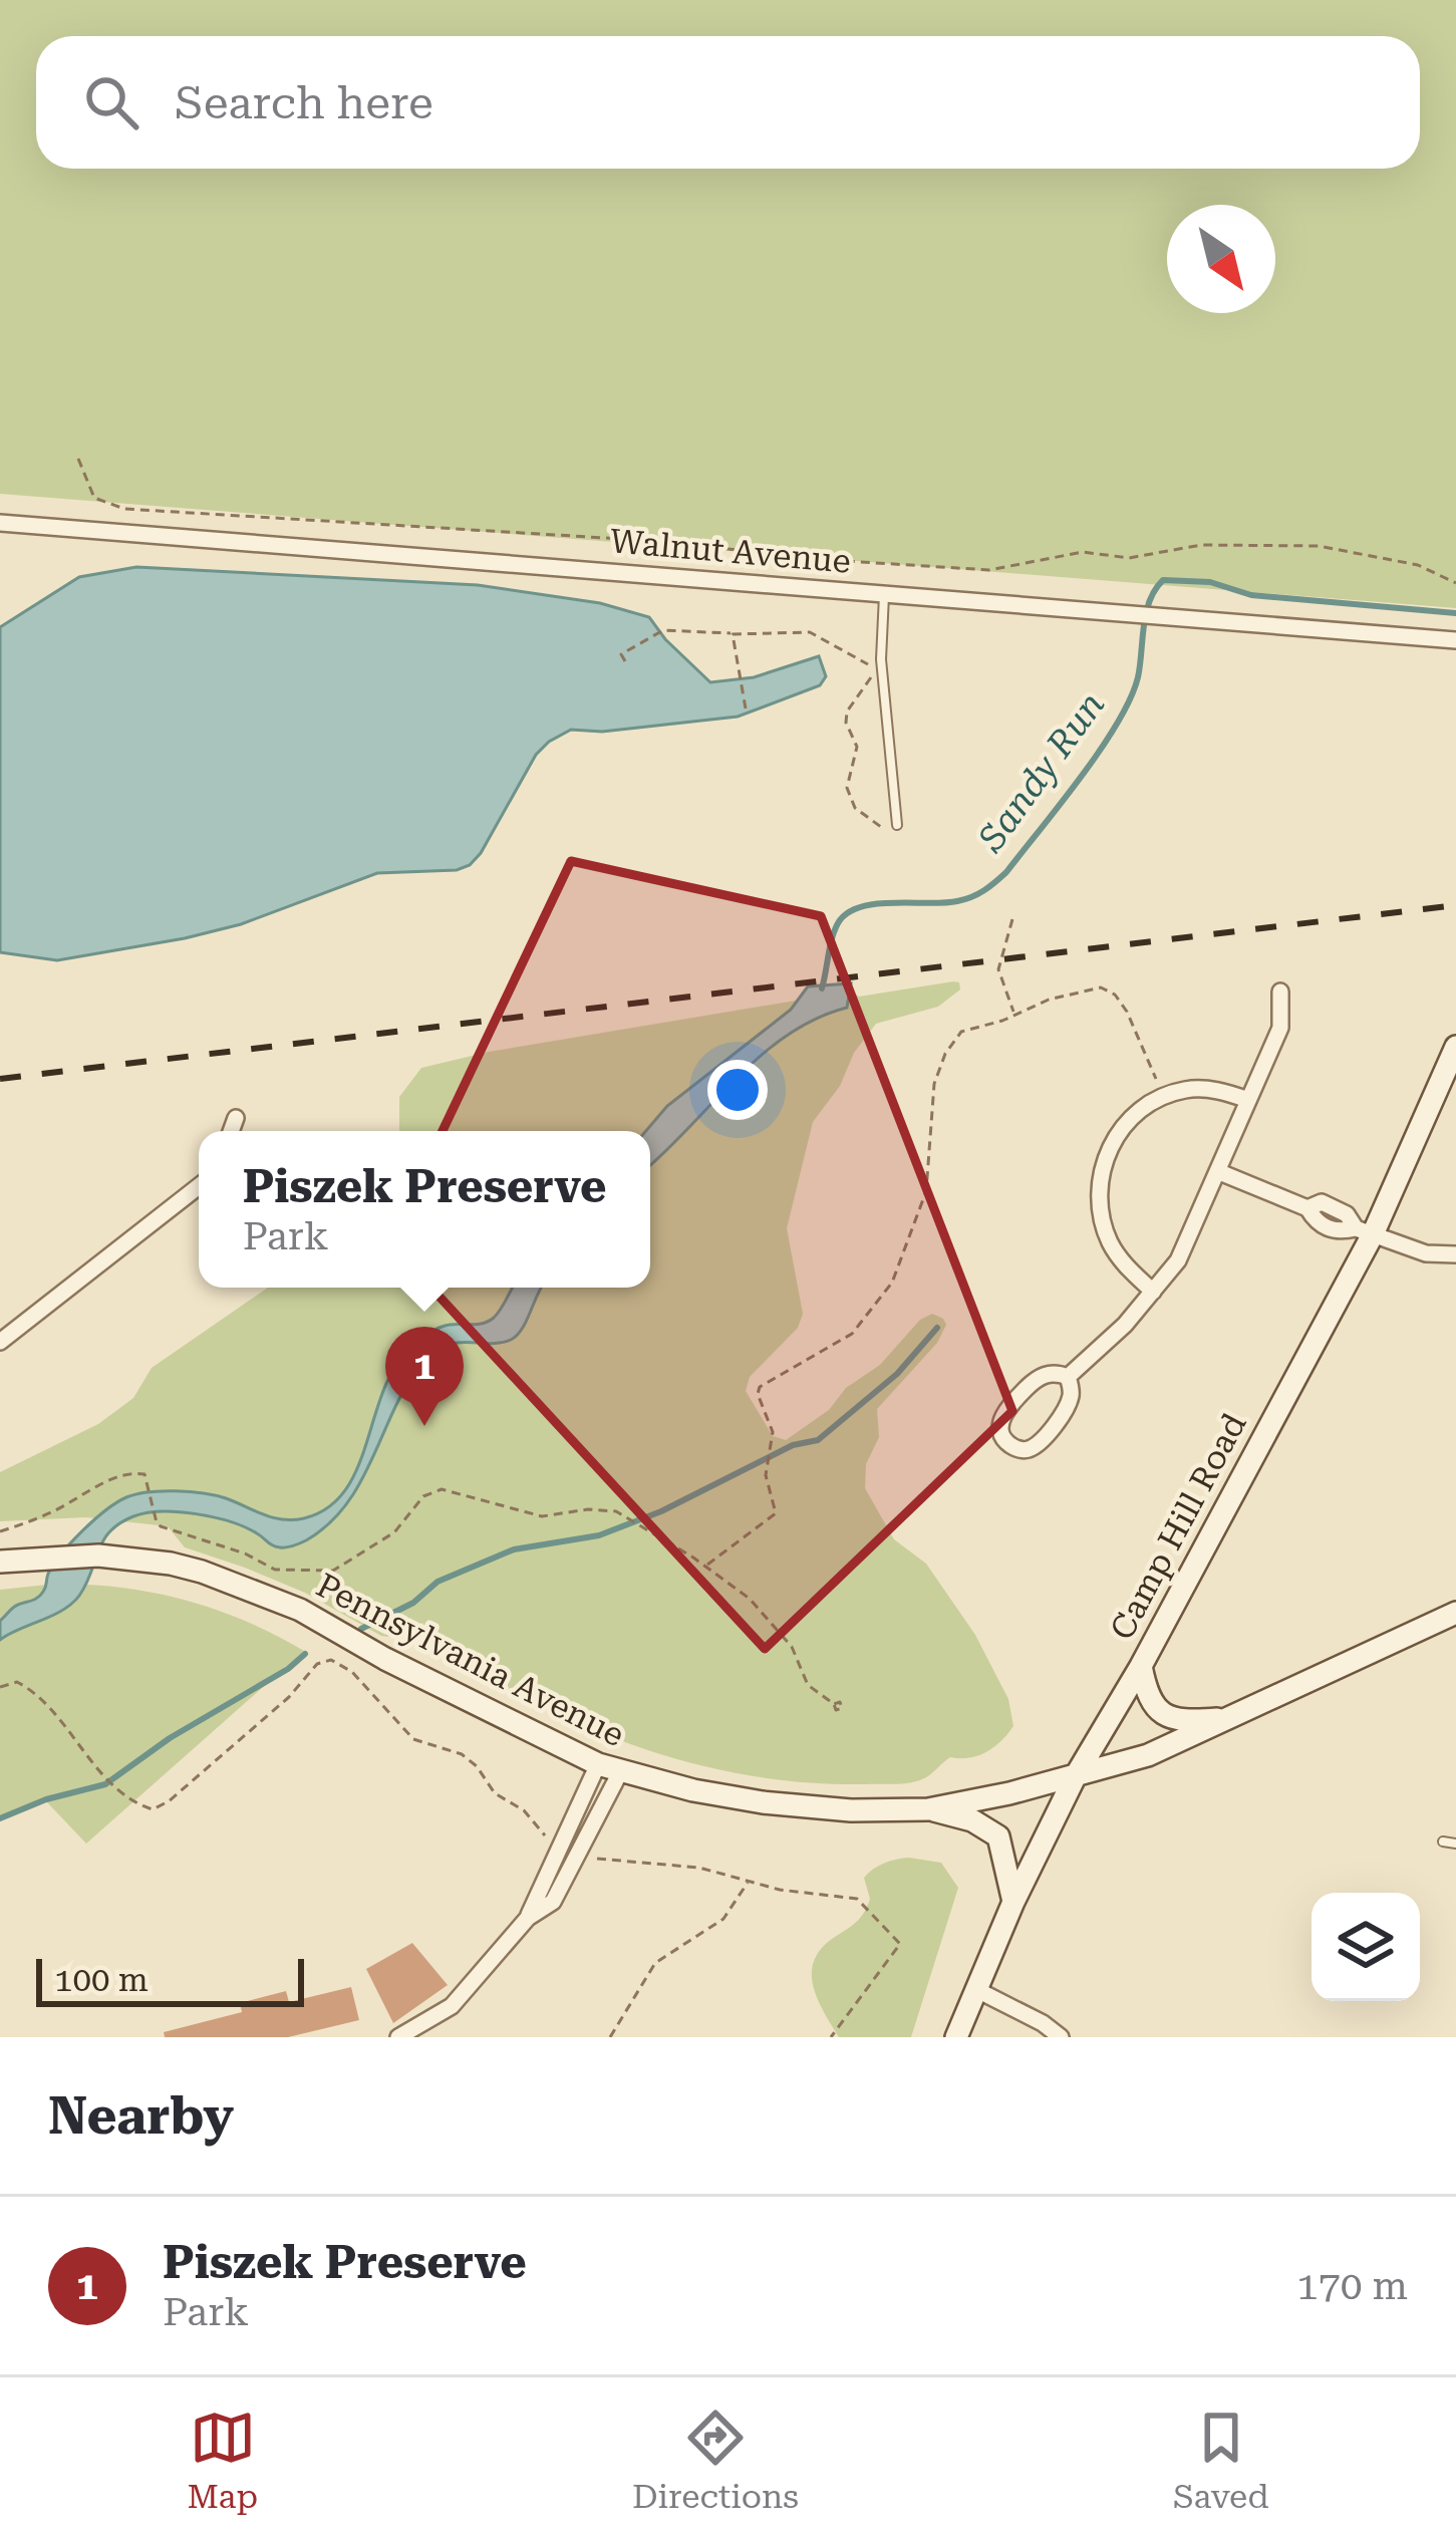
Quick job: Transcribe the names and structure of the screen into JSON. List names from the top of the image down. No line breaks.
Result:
{"streets":{"main road":["Camp Hill Road","Pennsylvania Avenue"],"street":["Walnut Avenue"]},"crossings":[["Camp Hill Road","Pennsylvania Avenue"]],"water":["Sandy Run"],"scale_bar":"100 m","north":"bottom right","page":{"search":"Search here","popup":["Piszek Preserve","Park"],"pins":"1","scale":"100 m","heading":"Nearby","list":[{"mark":"1","name":"Piszek Preserve","note":"Park","value":"170 m"}],"nav":["Map","Directions","Saved"]}}
